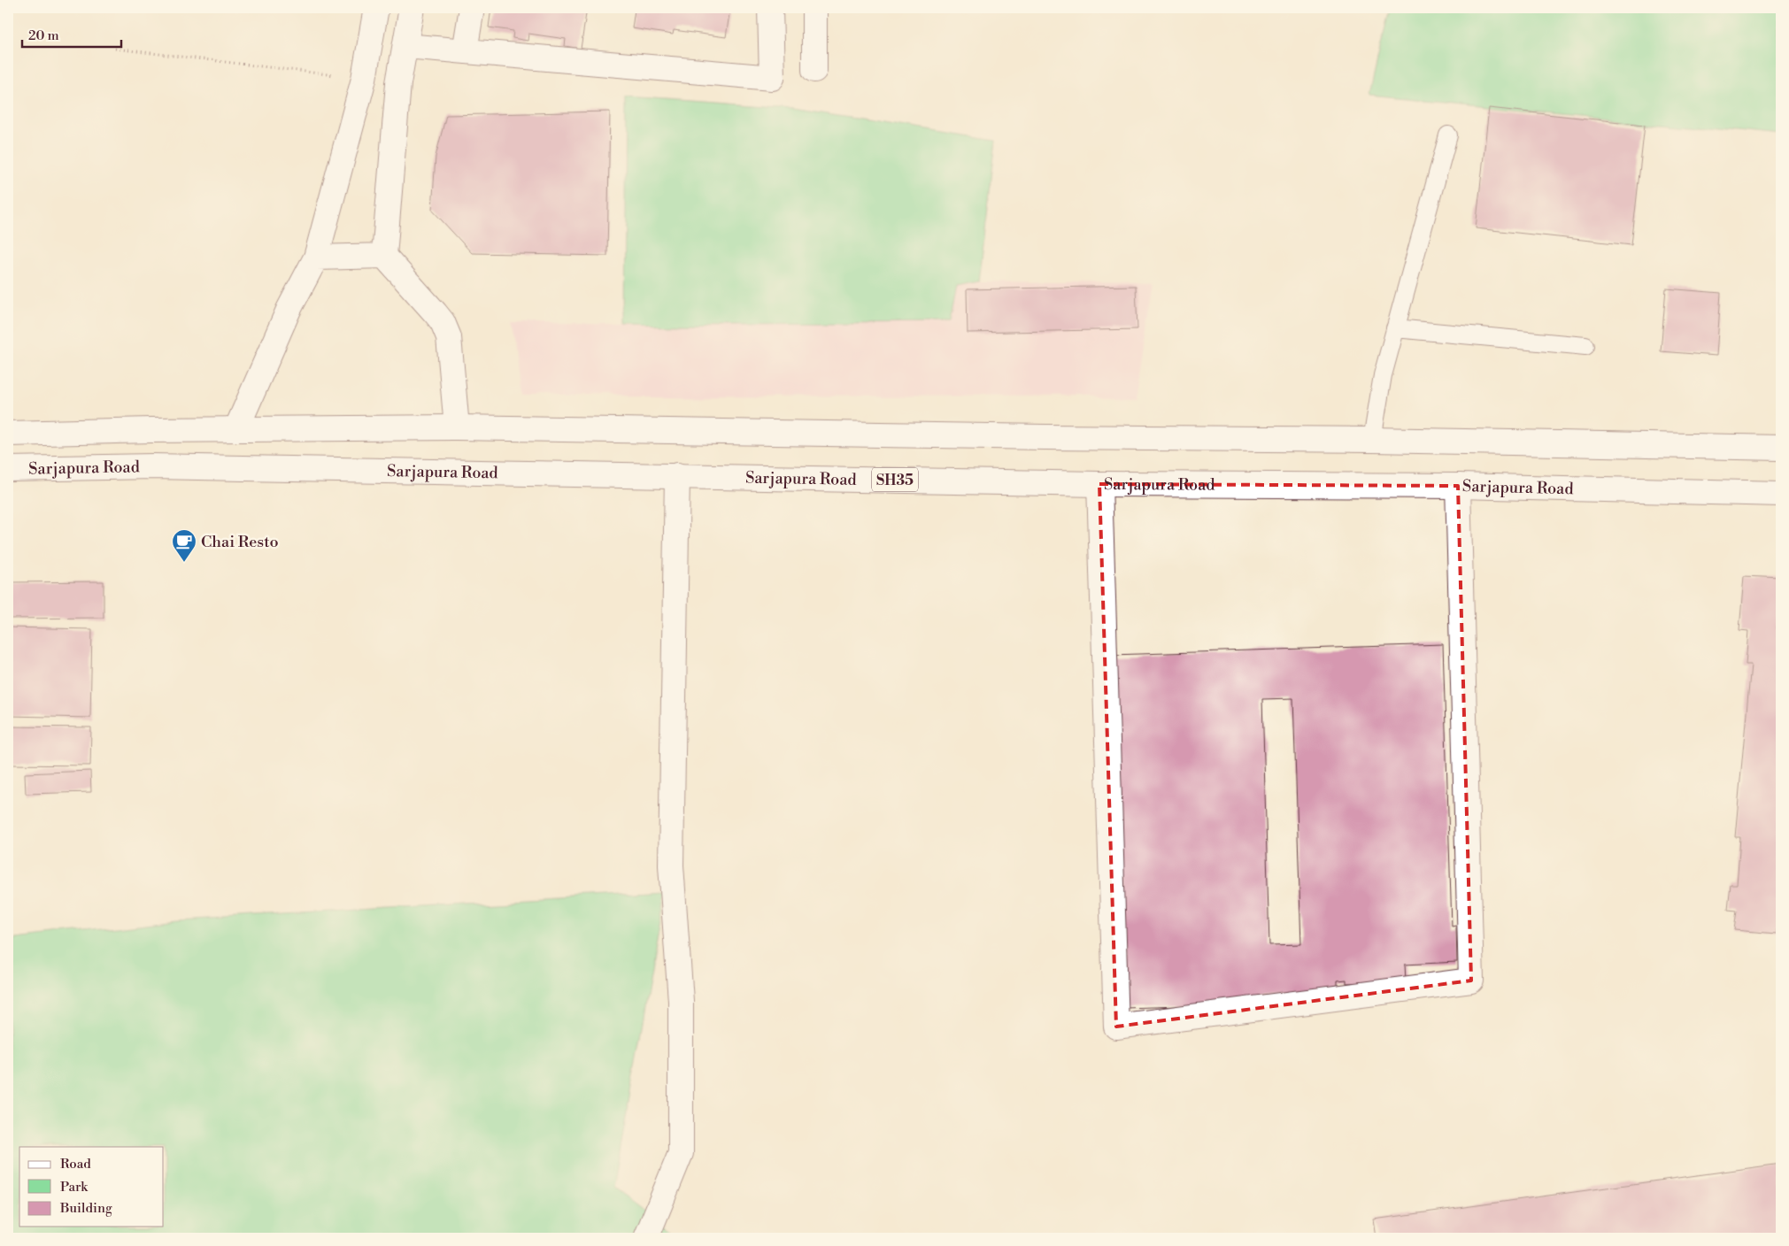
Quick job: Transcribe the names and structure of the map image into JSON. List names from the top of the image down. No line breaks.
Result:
{"streets":{"street":["Sarjapura Road","SH35"]},"places":{"cafe":["Chai Resto"]},"legend":["Road","Park","Building"],"scale_bar":"20 m"}
